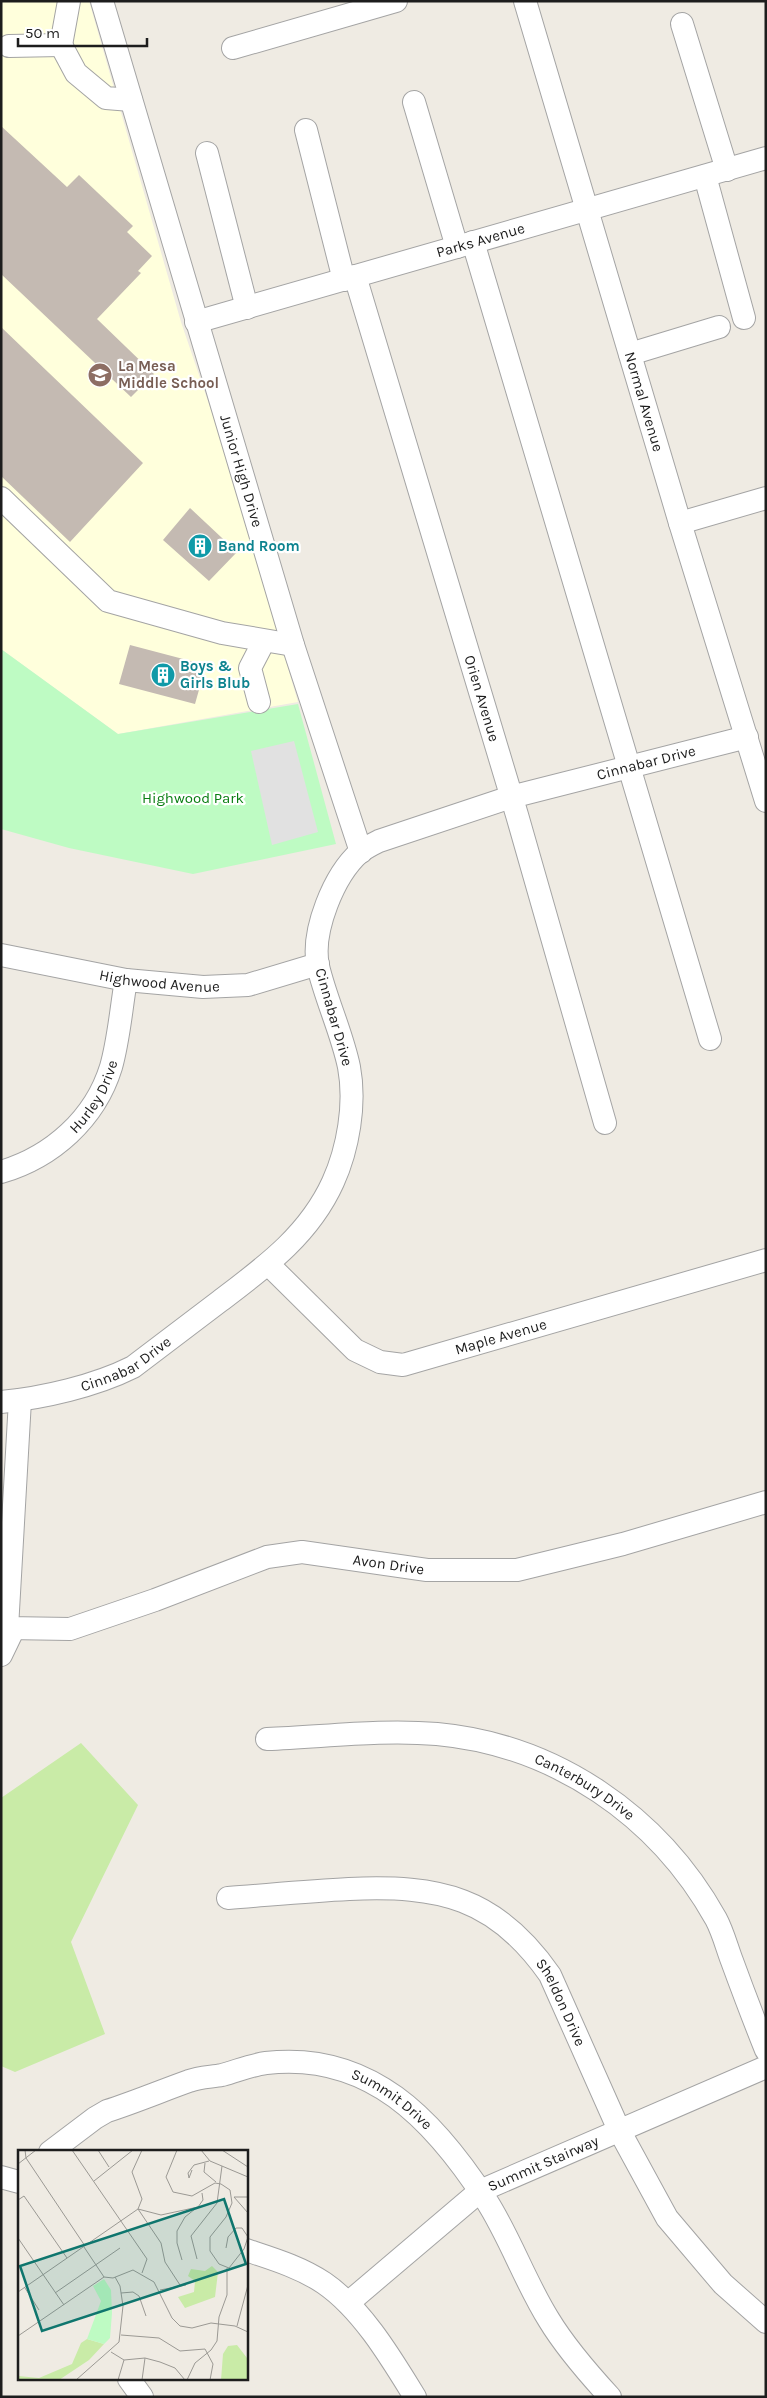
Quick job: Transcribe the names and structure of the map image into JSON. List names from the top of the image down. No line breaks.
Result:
{"streets":{"street":["Parks Avenue","Normal Avenue","Junior High Drive","Orien Avenue","Cinnabar Drive","Highwood Avenue","Hurley Drive","Maple Avenue","Avon Drive","Canterbury Drive","Sheldon Drive","Summit Drive","Summit Stairway"]},"crossings":[["Parks Avenue","Normal Avenue"],["Parks Avenue","Junior High Drive"],["Parks Avenue","Orien Avenue"],["Normal Avenue","Cinnabar Drive"],["Junior High Drive","Cinnabar Drive"],["Orien Avenue","Cinnabar Drive"],["Cinnabar Drive","Highwood Avenue"],["Cinnabar Drive","Maple Avenue"],["Highwood Avenue","Hurley Drive"],["Sheldon Drive","Summit Stairway"],["Summit Drive","Summit Stairway"]],"parks":["Highwood Park"],"places":{"school or university":["La Mesa Middle School"],"building":["Band Room","Boys & Girls Blub"]},"scale_bar":"50 m"}
